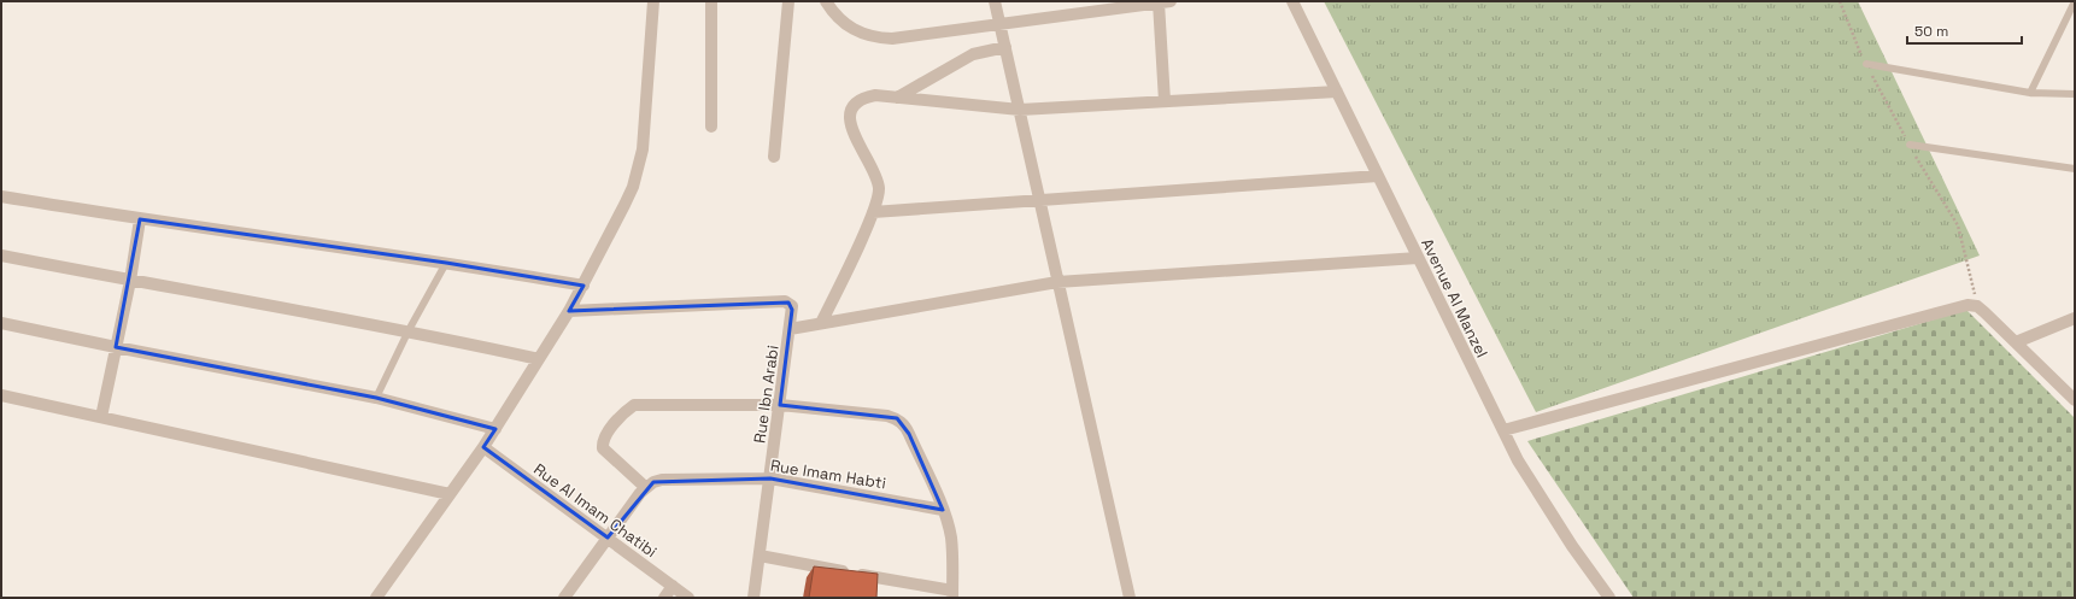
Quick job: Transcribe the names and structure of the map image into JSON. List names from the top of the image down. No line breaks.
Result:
{"streets":{"street":["Avenue Al Manzel","Rue Ibn Arabi","Rue Imam Habti","Rue Al Imam Chatibi"]},"crossings":[["Rue Ibn Arabi","Rue Imam Habti"]],"scale_bar":"50 m"}
